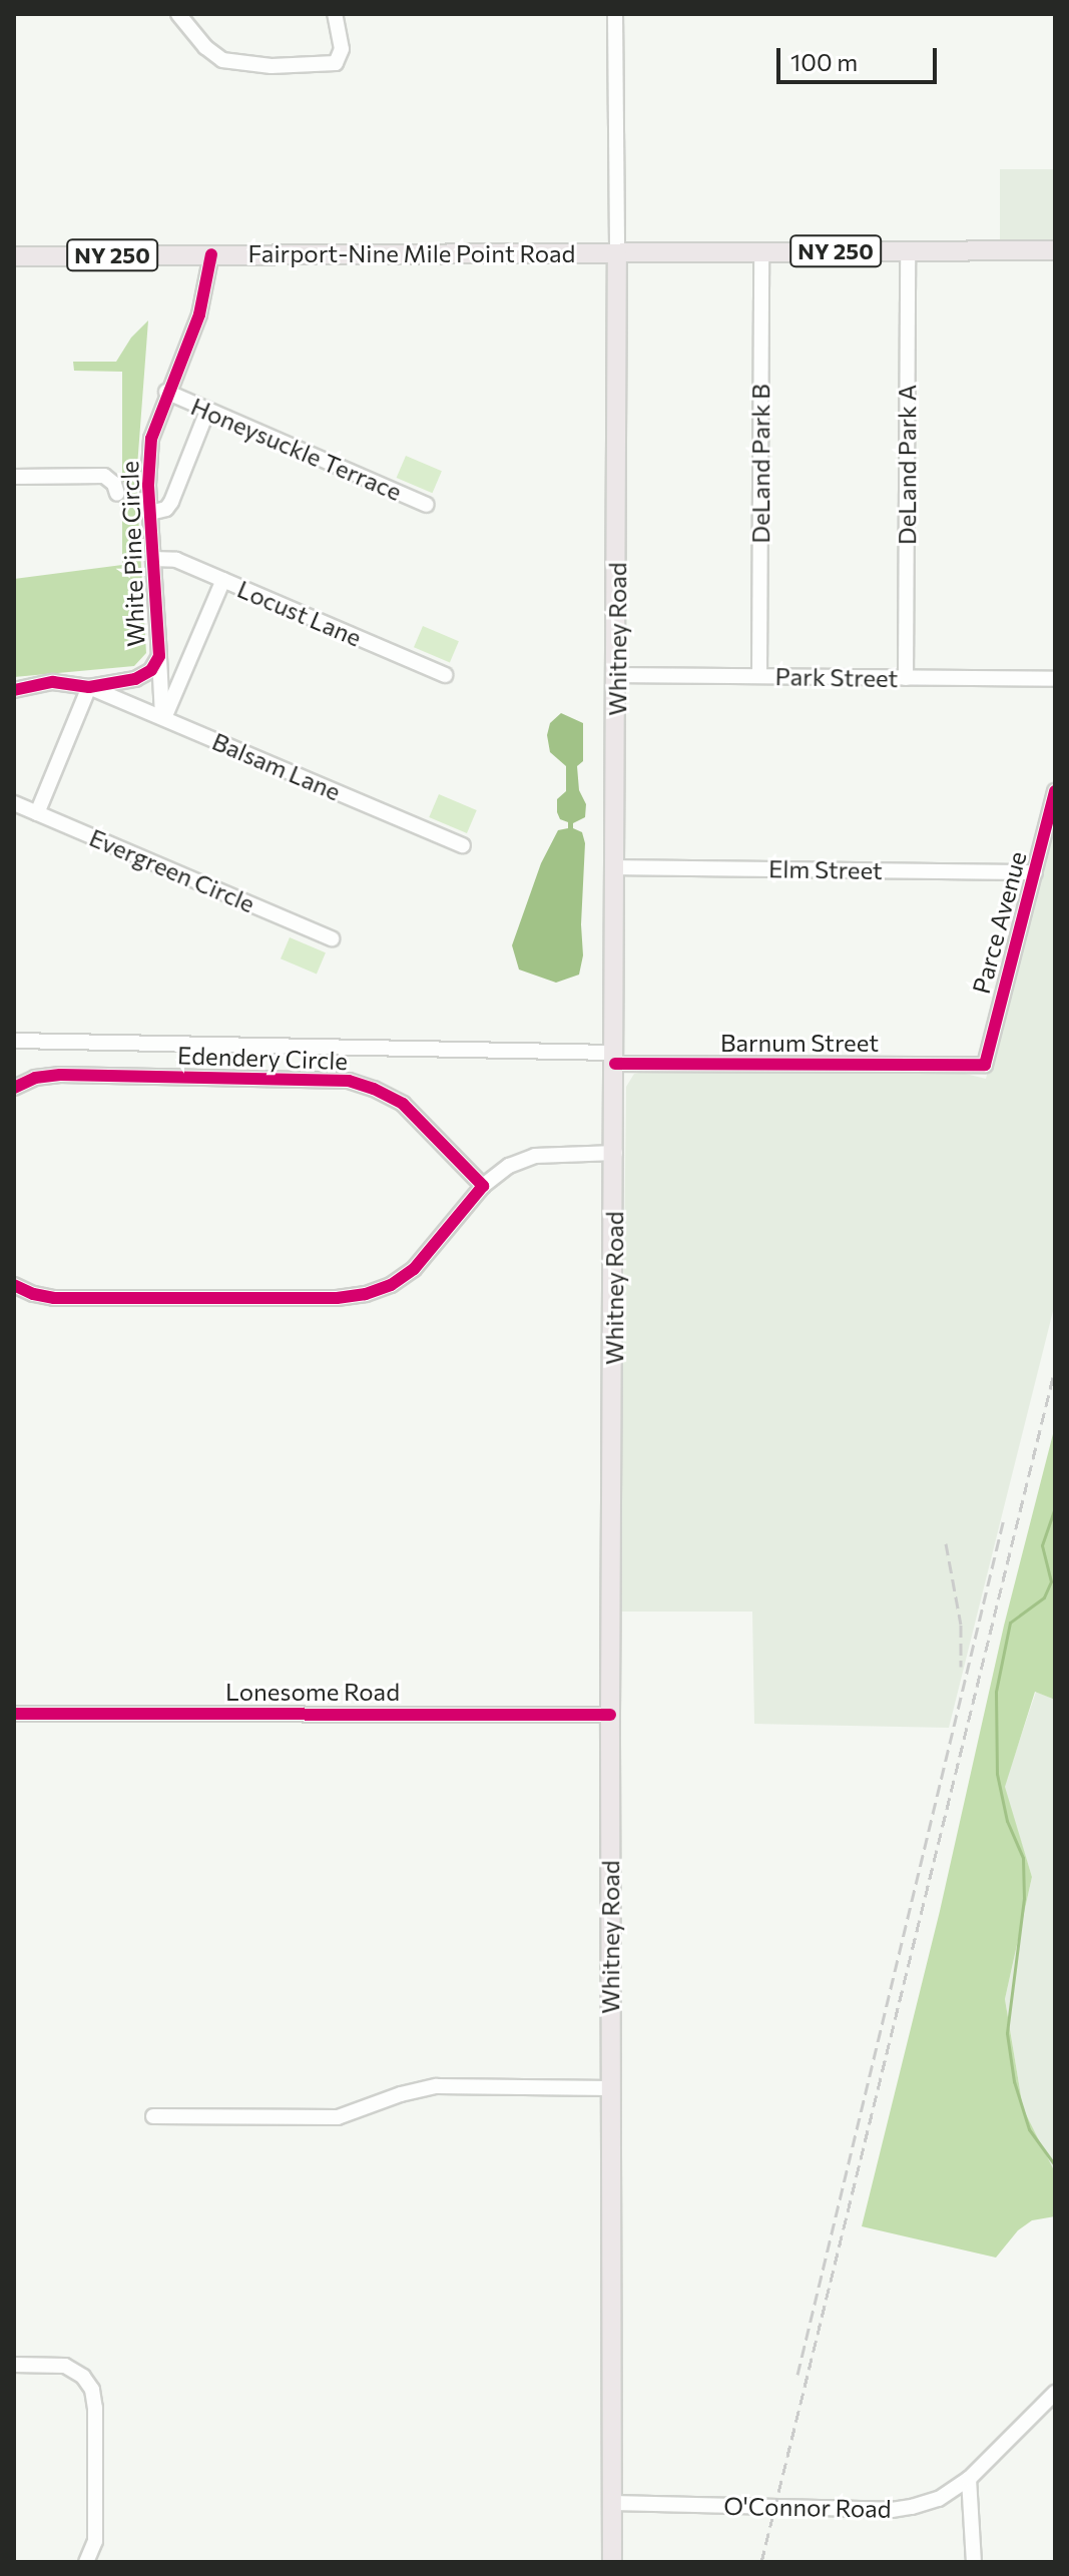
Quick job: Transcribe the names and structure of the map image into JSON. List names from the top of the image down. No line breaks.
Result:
{"streets":{"main road":["NY 250","Fairport-Nine Mile Point Road","Whitney Road"],"street":["Honeysuckle Terrace","DeLand Park B","DeLand Park A","White Pine Circle","Locust Lane","Park Street","Balsam Lane","Elm Street","Evergreen Circle","Parce Avenue","Barnum Street","Edendery Circle","Lonesome Road","O'Connor Road"]},"crossings":[["NY 250","Fairport-Nine Mile Point Road"],["NY 250","DeLand Park B"],["NY 250","DeLand Park A"],["NY 250","Whitney Road"],["Fairport-Nine Mile Point Road","White Pine Circle"],["Fairport-Nine Mile Point Road","Whitney Road"],["Honeysuckle Terrace","White Pine Circle"],["DeLand Park B","Park Street"],["DeLand Park A","Park Street"],["White Pine Circle","Locust Lane"],["White Pine Circle","Balsam Lane"],["Whitney Road","Park Street"],["Whitney Road","Elm Street"],["Whitney Road","Barnum Street"],["Whitney Road","Lonesome Road"],["Whitney Road","O'Connor Road"],["Elm Street","Parce Avenue"],["Parce Avenue","Barnum Street"]],"scale_bar":"100 m"}
